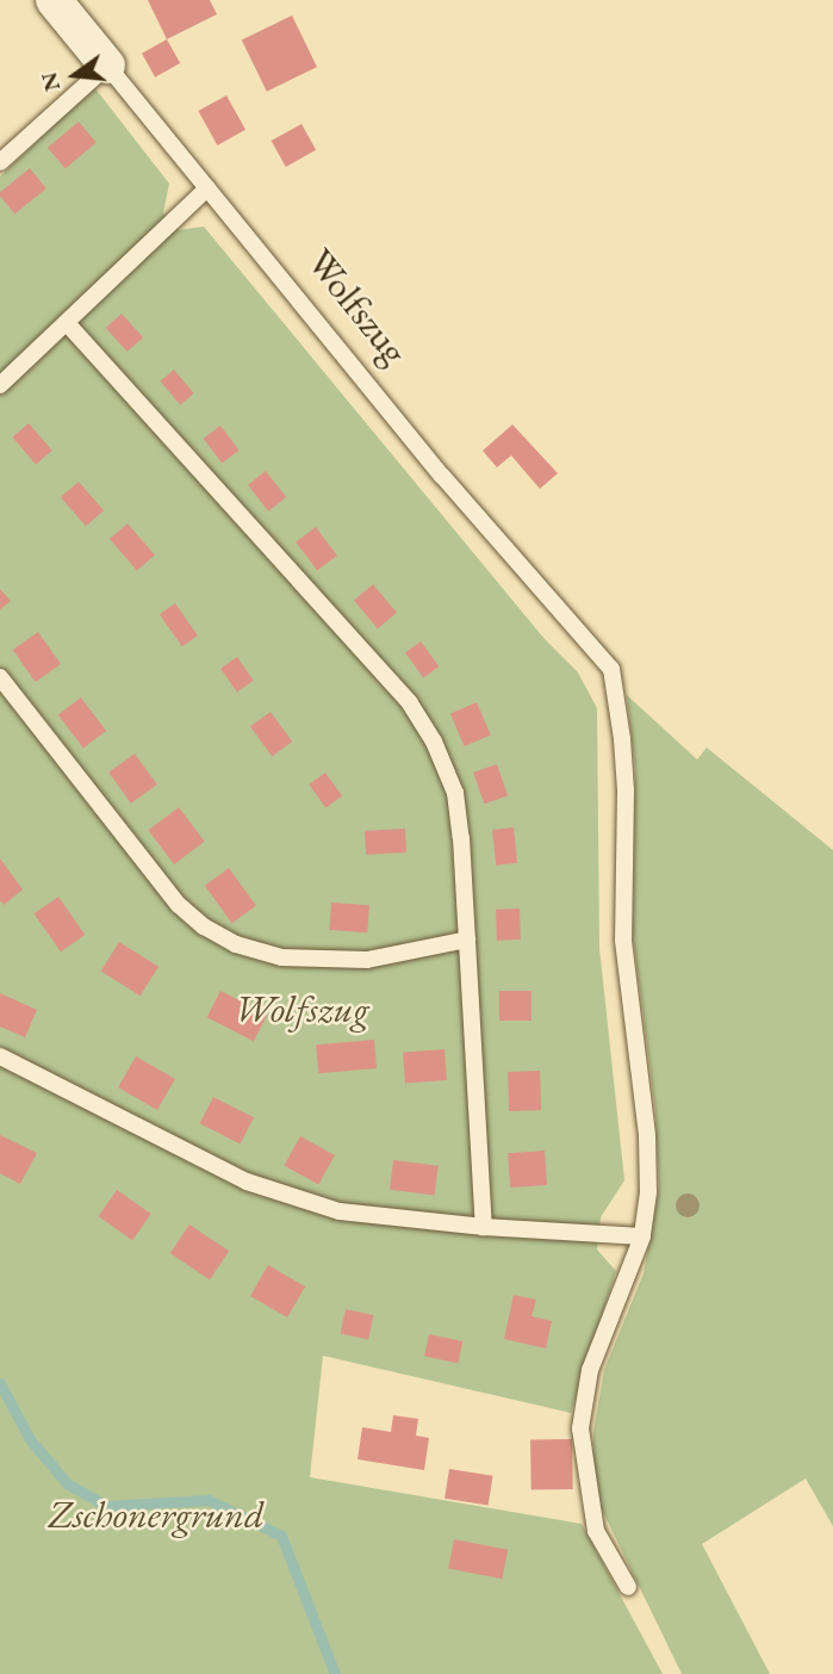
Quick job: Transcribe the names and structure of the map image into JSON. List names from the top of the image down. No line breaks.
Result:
{"streets":{"street":["Wolfszug"]},"parks":["Wolfszug","Zschonergrund"],"north":"left"}
